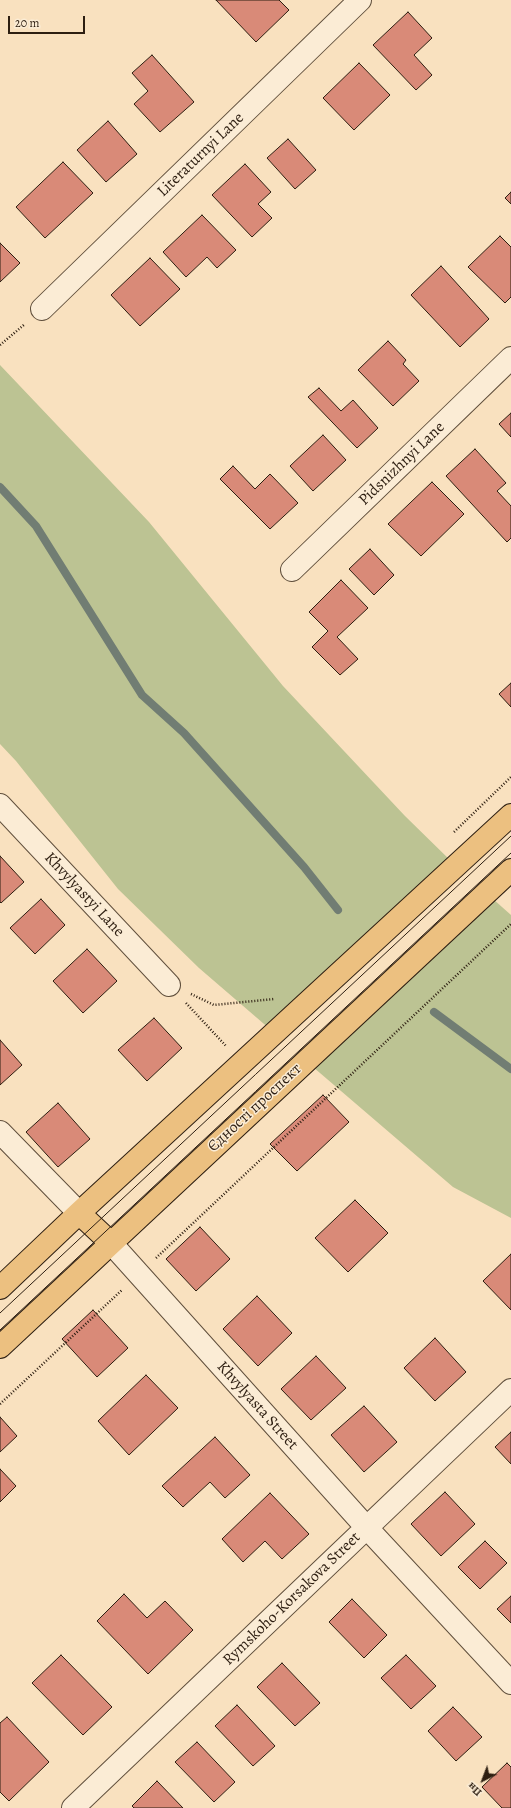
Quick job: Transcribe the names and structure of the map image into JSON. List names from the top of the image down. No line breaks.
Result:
{"streets":{"main road":["Єдності проспект","Khvylyasta Street"],"street":["Literaturnyi Lane","Pidsnizhnyi Lane","Khvylyastyi Lane","Rymskoho-Korsakova Street"]},"crossings":[["Єдності проспект","Khvylyasta Street"],["Khvylyasta Street","Rymskoho-Korsakova Street"]],"scale_bar":"20 m","north":"bottom left"}
